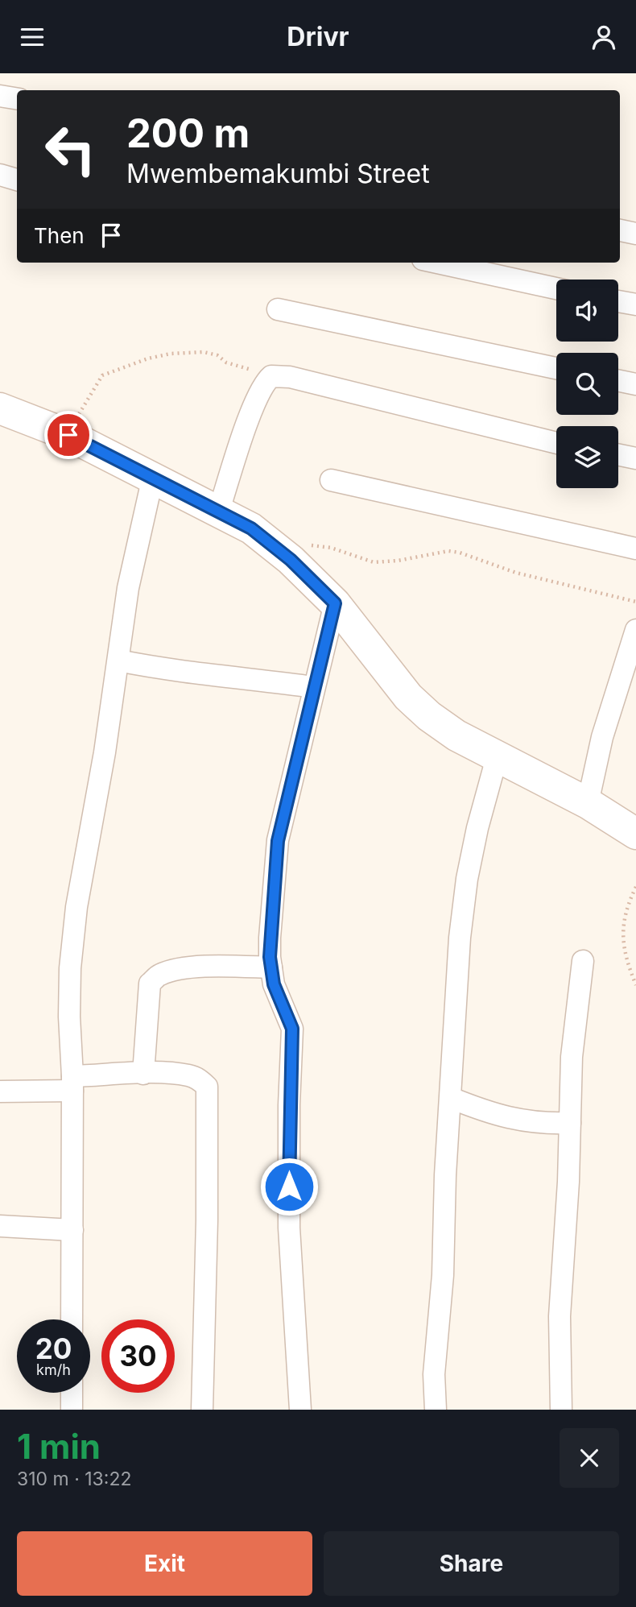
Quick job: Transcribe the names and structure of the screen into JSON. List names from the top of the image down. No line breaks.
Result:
{"page":{"header":"Drivr","turn":["200 m","Mwembemakumbi Street"],"then":"Then","speed":"20 km/h","limit":"30","heading":["1 min","310 m · 13:22"],"buttons":["Exit","Share"]}}
